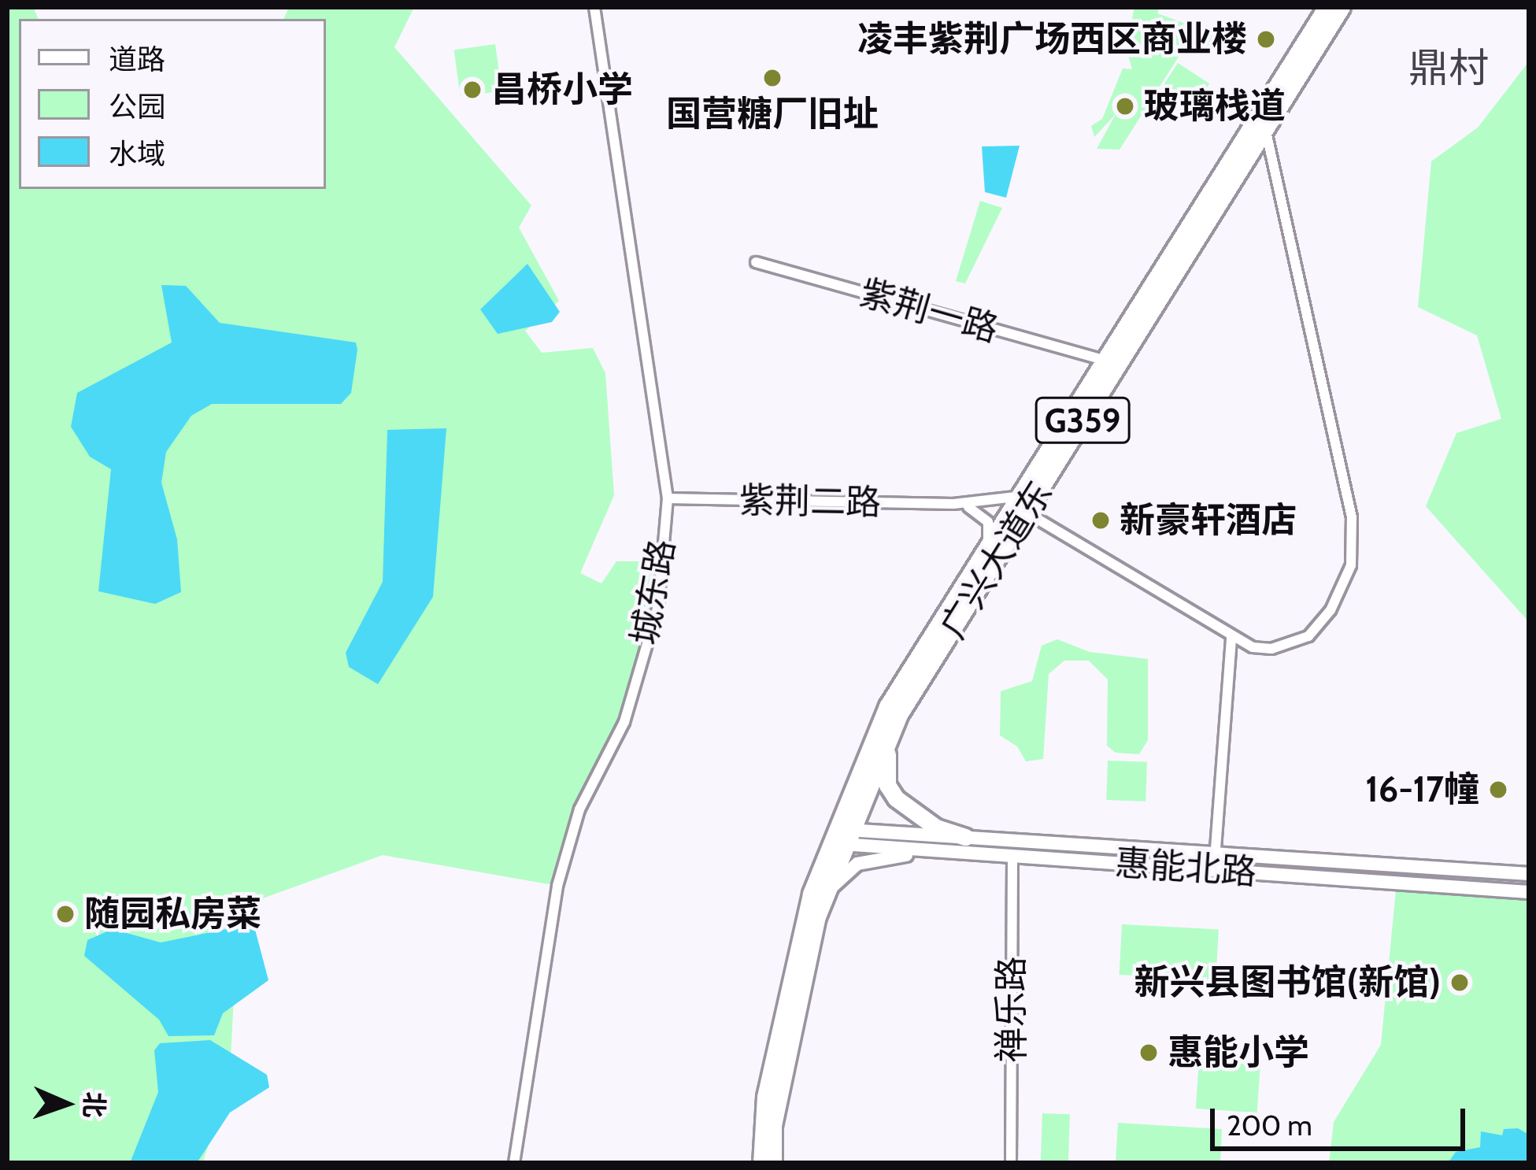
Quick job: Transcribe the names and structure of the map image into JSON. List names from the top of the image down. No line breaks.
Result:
{"streets":{"highway":["G359","广兴大道东"],"street":["紫荆一路","紫荆二路","城东路","惠能北路","禅乐路"]},"crossings":[["紫荆一路","广兴大道东"],["紫荆二路","广兴大道东"],["紫荆二路","城东路"],["广兴大道东","惠能北路"],["惠能北路","禅乐路"]],"districts":["鼎村"],"places":["凌丰紫荆广场西区商业楼","国营糖厂旧址","昌桥小学","玻璃栈道","新豪轩酒店","16-17幢","随园私房菜","新兴县图书馆(新馆)","惠能小学"],"legend":["道路","公园","水域"],"scale_bar":"200 m","north":"right"}
